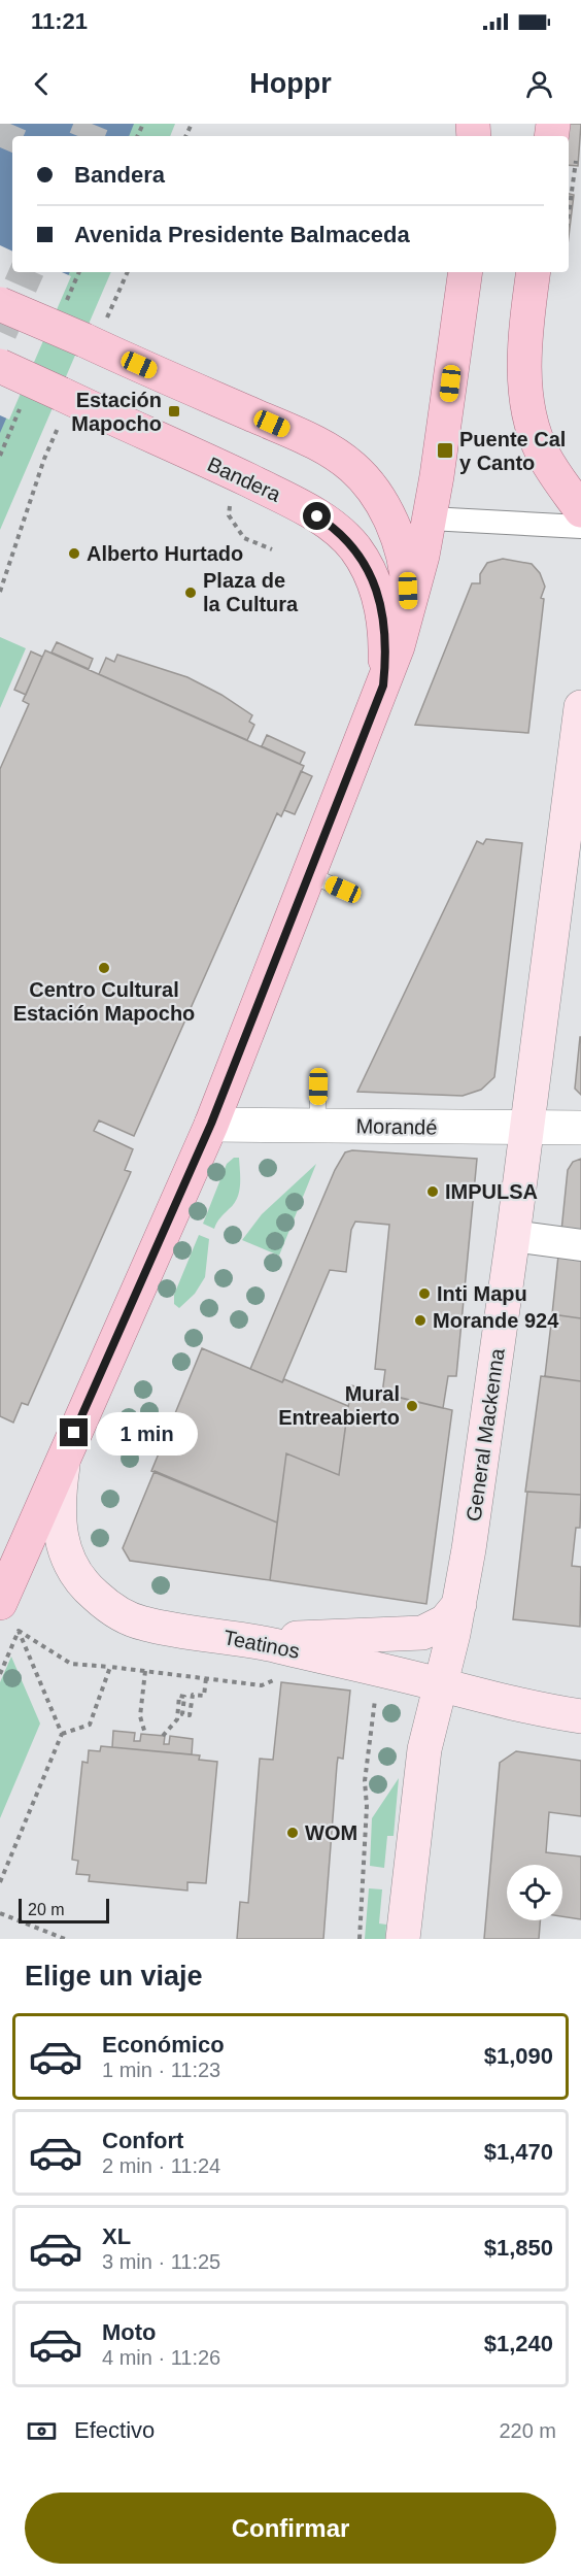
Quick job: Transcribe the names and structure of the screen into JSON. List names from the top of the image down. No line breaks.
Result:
{"streets":{"main road":["Bandera","General Mackenna","Teatinos"],"street":["Morandé"]},"crossings":[["Morandé","General Mackenna"],["General Mackenna","Teatinos"]],"places":{"transit":["Estación Mapocho","Puente Cal y Canto"],"other":["Alberto Hurtado","Plaza de la Cultura","Centro Cultural Estación Mapocho","IMPULSA","Inti Mapu","Morande 924","Mural Entreabierto","WOM"]},"scale_bar":"20 m","page":{"status":"11:21","header":"Hoppr","banner":["Bandera","Avenida Presidente Balmaceda"],"bubble":"1 min","scale":"20 m","heading":"Elige un viaje","list":[{"name":"Económico","note":"1 min · 11:23","value":"$1,090"},{"name":"Confort","note":"2 min · 11:24","value":"$1,470"},{"name":"XL","note":"3 min · 11:25","value":"$1,850"},{"name":"Moto","note":"4 min · 11:26","value":"$1,240"}],"pay":["Efectivo","220 m"],"buttons":"Confirmar"}}
